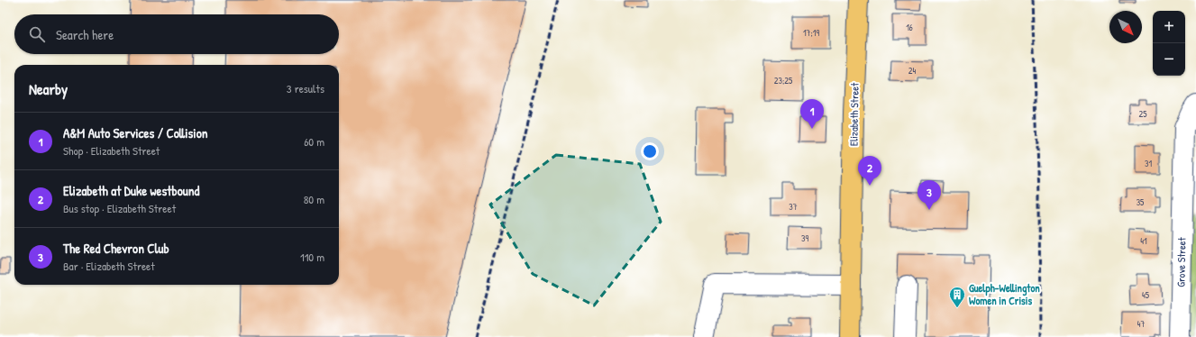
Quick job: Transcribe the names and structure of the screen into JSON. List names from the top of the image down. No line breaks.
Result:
{"streets":{"main road":["Elizabeth Street"],"street":["Grove Street"]},"places":{"building":["Guelph-Wellington Women in Crisis"]},"house_numbers":["16","17;19","24","23;25","25","31","35","37","39","41","45","47"],"north":"bottom right","page":{"map_buttons":["+","−"],"search":"Search here","heading":["Nearby","3 results"],"pins":["1","2","3"],"list":[{"mark":"1","name":"A&M Auto Services / Collision","note":"Shop · Elizabeth Street","value":"60 m"},{"mark":"2","name":"Elizabeth at Duke westbound","note":"Bus stop · Elizabeth Street","value":"80 m"},{"mark":"3","name":"The Red Chevron Club","note":"Bar · Elizabeth Street","value":"110 m"}]}}
